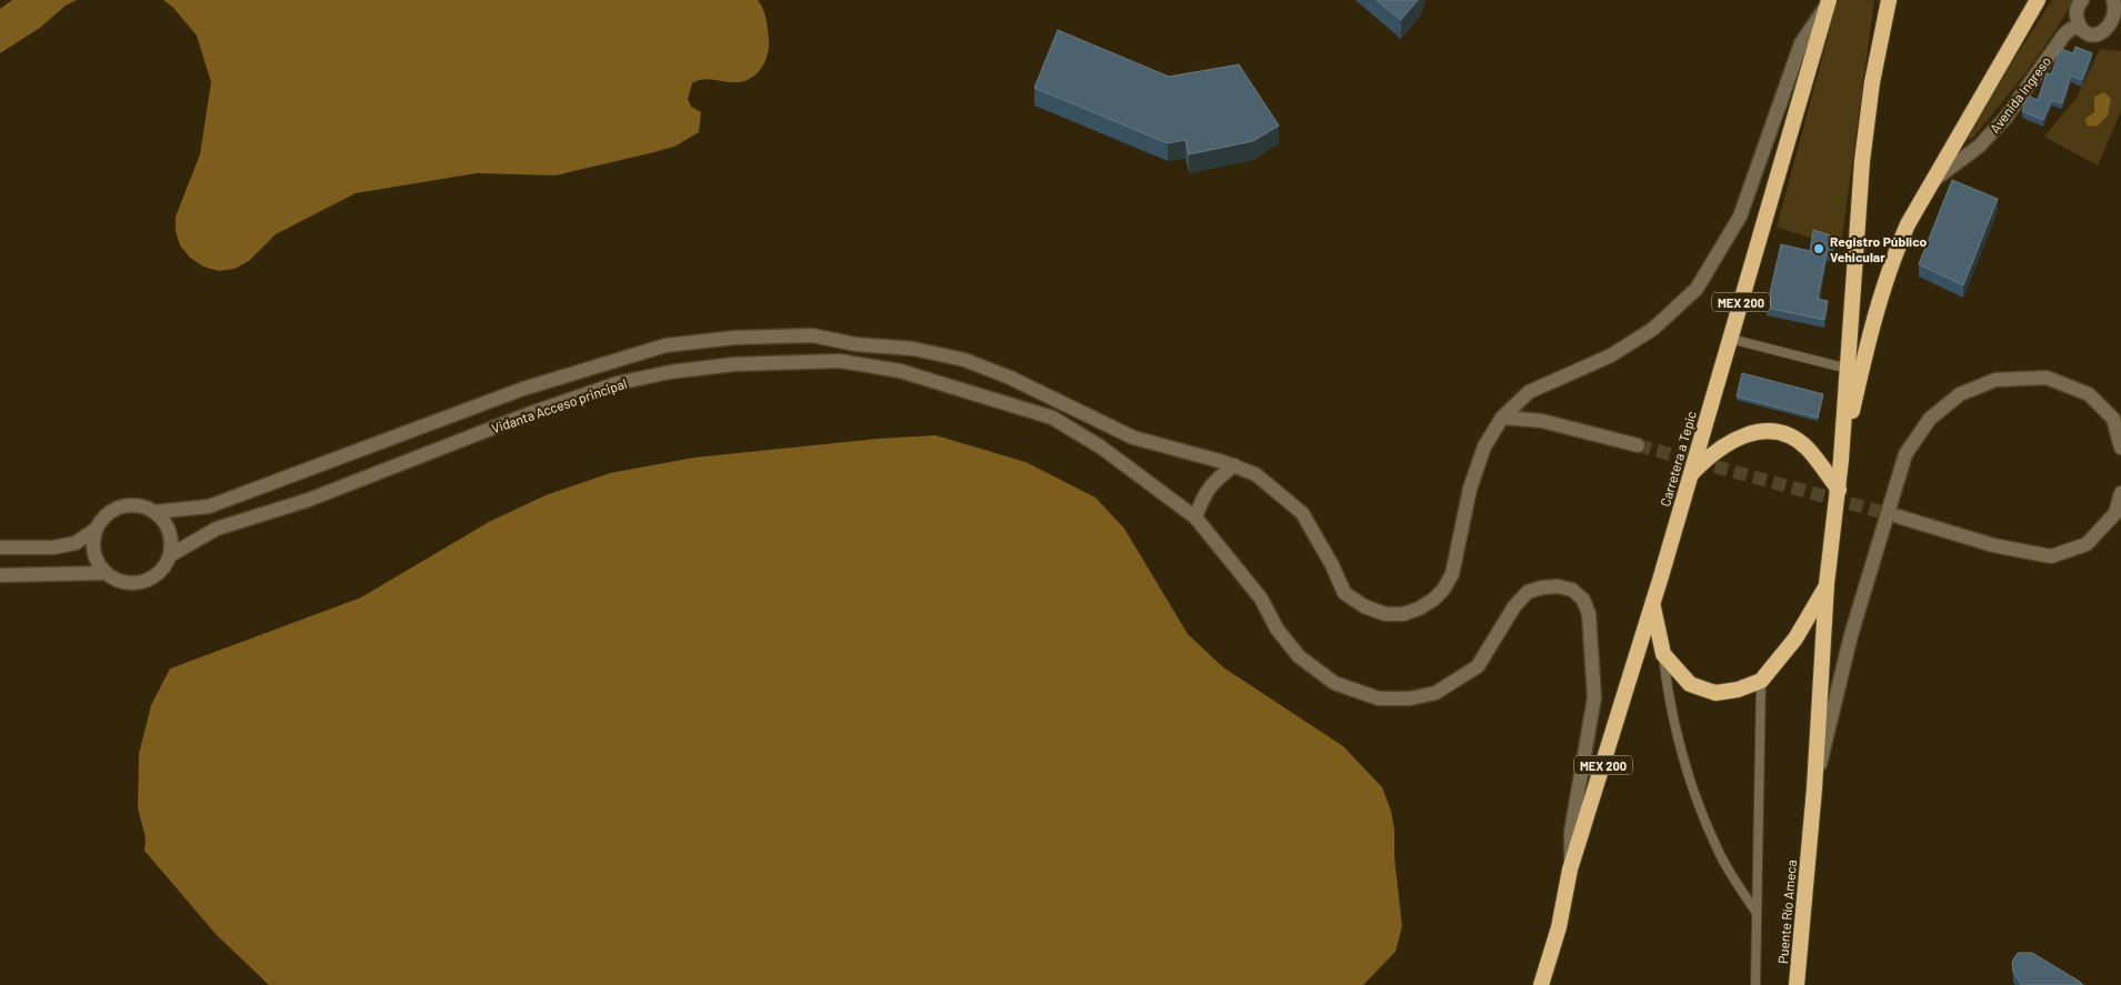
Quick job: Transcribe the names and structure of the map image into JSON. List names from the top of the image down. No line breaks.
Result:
{"streets":{"highway":["MEX 200","Carretera a Tepic","Puente Río Ameca"],"street":["Avenida Ingreso","Vidanta Acceso principal"]},"crossings":[["Vidanta Acceso principal","Carretera a Tepic"]],"places":["Registro Público Vehicular"]}
